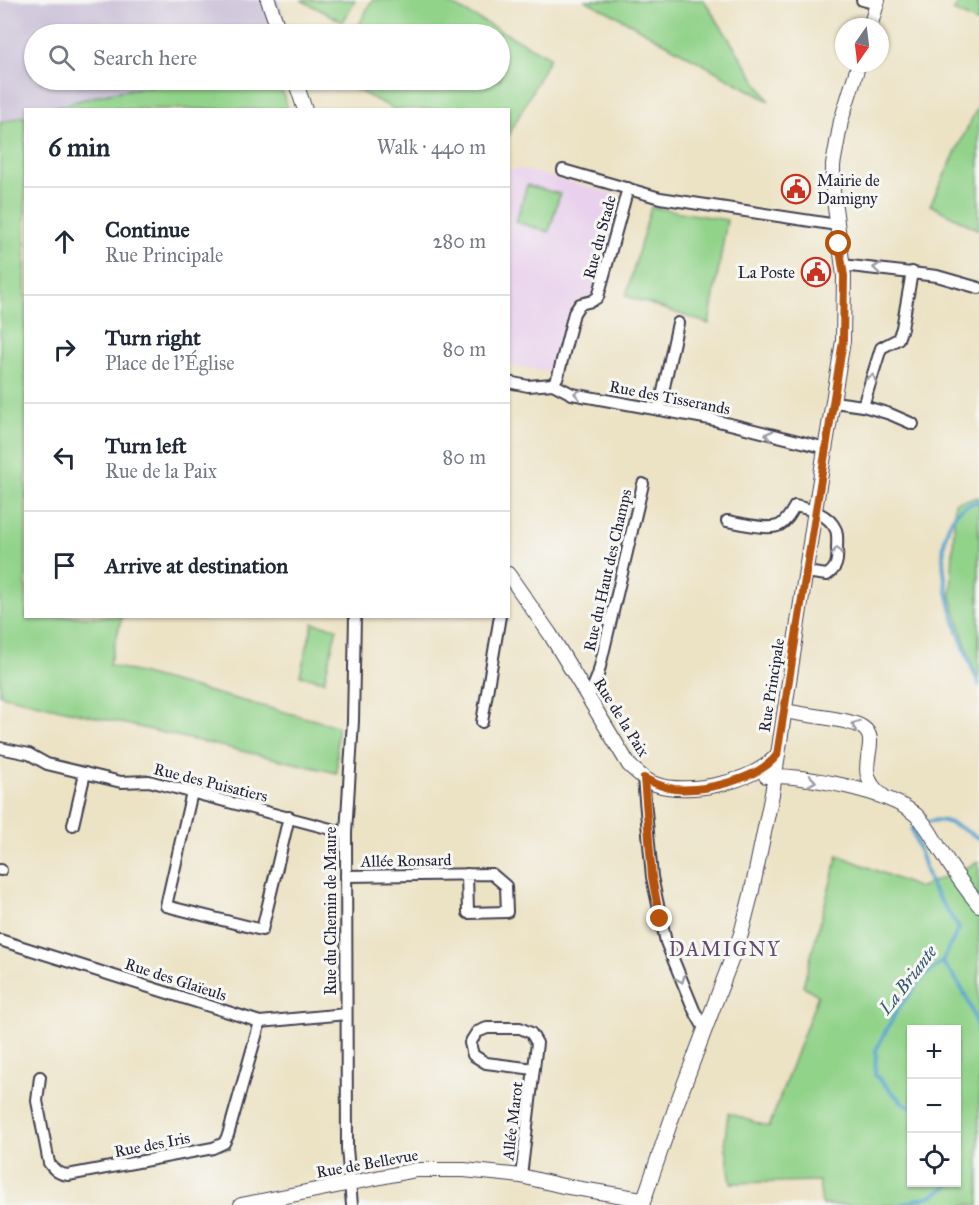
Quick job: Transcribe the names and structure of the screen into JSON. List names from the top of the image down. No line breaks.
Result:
{"streets":{"street":["Rue du Stade","Rue des Tisserands","Rue du Haut des Champs","Rue Principale","Rue de la Paix","Rue des Puisatiers","Allée Ronsard","Rue du Chemin de Maure","Rue des Glaïeuls","Allée Marot","Rue des Iris","Rue de Bellevue"]},"crossings":[["Rue du Stade","Rue des Tisserands"],["Rue du Stade","Rue Principale"],["Rue des Tisserands","Rue Principale"],["Rue du Haut des Champs","Rue de la Paix"],["Rue Principale","Rue de la Paix"],["Rue Principale","Rue de Bellevue"],["Rue des Puisatiers","Rue du Chemin de Maure"],["Allée Ronsard","Rue du Chemin de Maure"],["Rue du Chemin de Maure","Rue des Glaïeuls"],["Rue du Chemin de Maure","Rue de Bellevue"],["Rue des Glaïeuls","Rue des Iris"],["Allée Marot","Rue de Bellevue"]],"one_way":["Rue des Tisserands","Rue de la Paix"],"districts":["DAMIGNY"],"water":["La Briante"],"places":{"public building":["Mairie de Damigny","La Poste"]},"north":"bottom","page":{"search":"Search here","heading":["6 min","Walk · 440 m"],"list":[["Continue","Rue Principale","280 m"],["Turn right","Place de l'Église","80 m"],["Turn left","Rue de la Paix","80 m"],"Arrive at destination"],"map_buttons":["+","−"]}}
